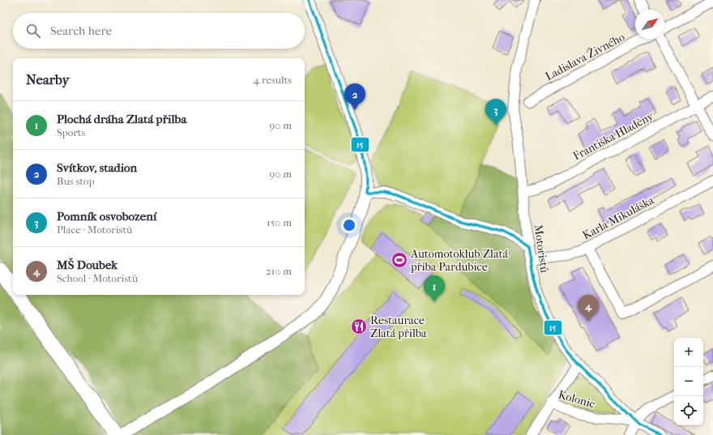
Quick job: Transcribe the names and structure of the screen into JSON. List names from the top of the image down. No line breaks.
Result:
{"streets":{"street":["Ladislava Živného","Františka Hladěny","Karla Mikuláška","Motoristů","Kolonie"]},"crossings":[["Františka Hladěny","Motoristů"],["Karla Mikuláška","Motoristů"],["Motoristů","Kolonie"]],"places":{"sports":["Automotoklub Zlatá přiba Pardubice"],"restaurant":["Restaurace Zlatá přilba"]},"lines":["transit line 15"],"north":"top right","page":{"search":"Search here","heading":["Nearby","4 results"],"pins":["2","3","1","4"],"list":[{"mark":"1","name":"Plochá dráha Zlatá přilba","note":"Sports","value":"90 m"},{"mark":"2","name":"Svítkov, stadion","note":"Bus stop","value":"90 m"},{"mark":"3","name":"Pomník osvobození","note":"Place · Motoristů","value":"150 m"},{"mark":"4","name":"MŠ Doubek","note":"School · Motoristů","value":"210 m"}],"map_buttons":["+","−"]}}
